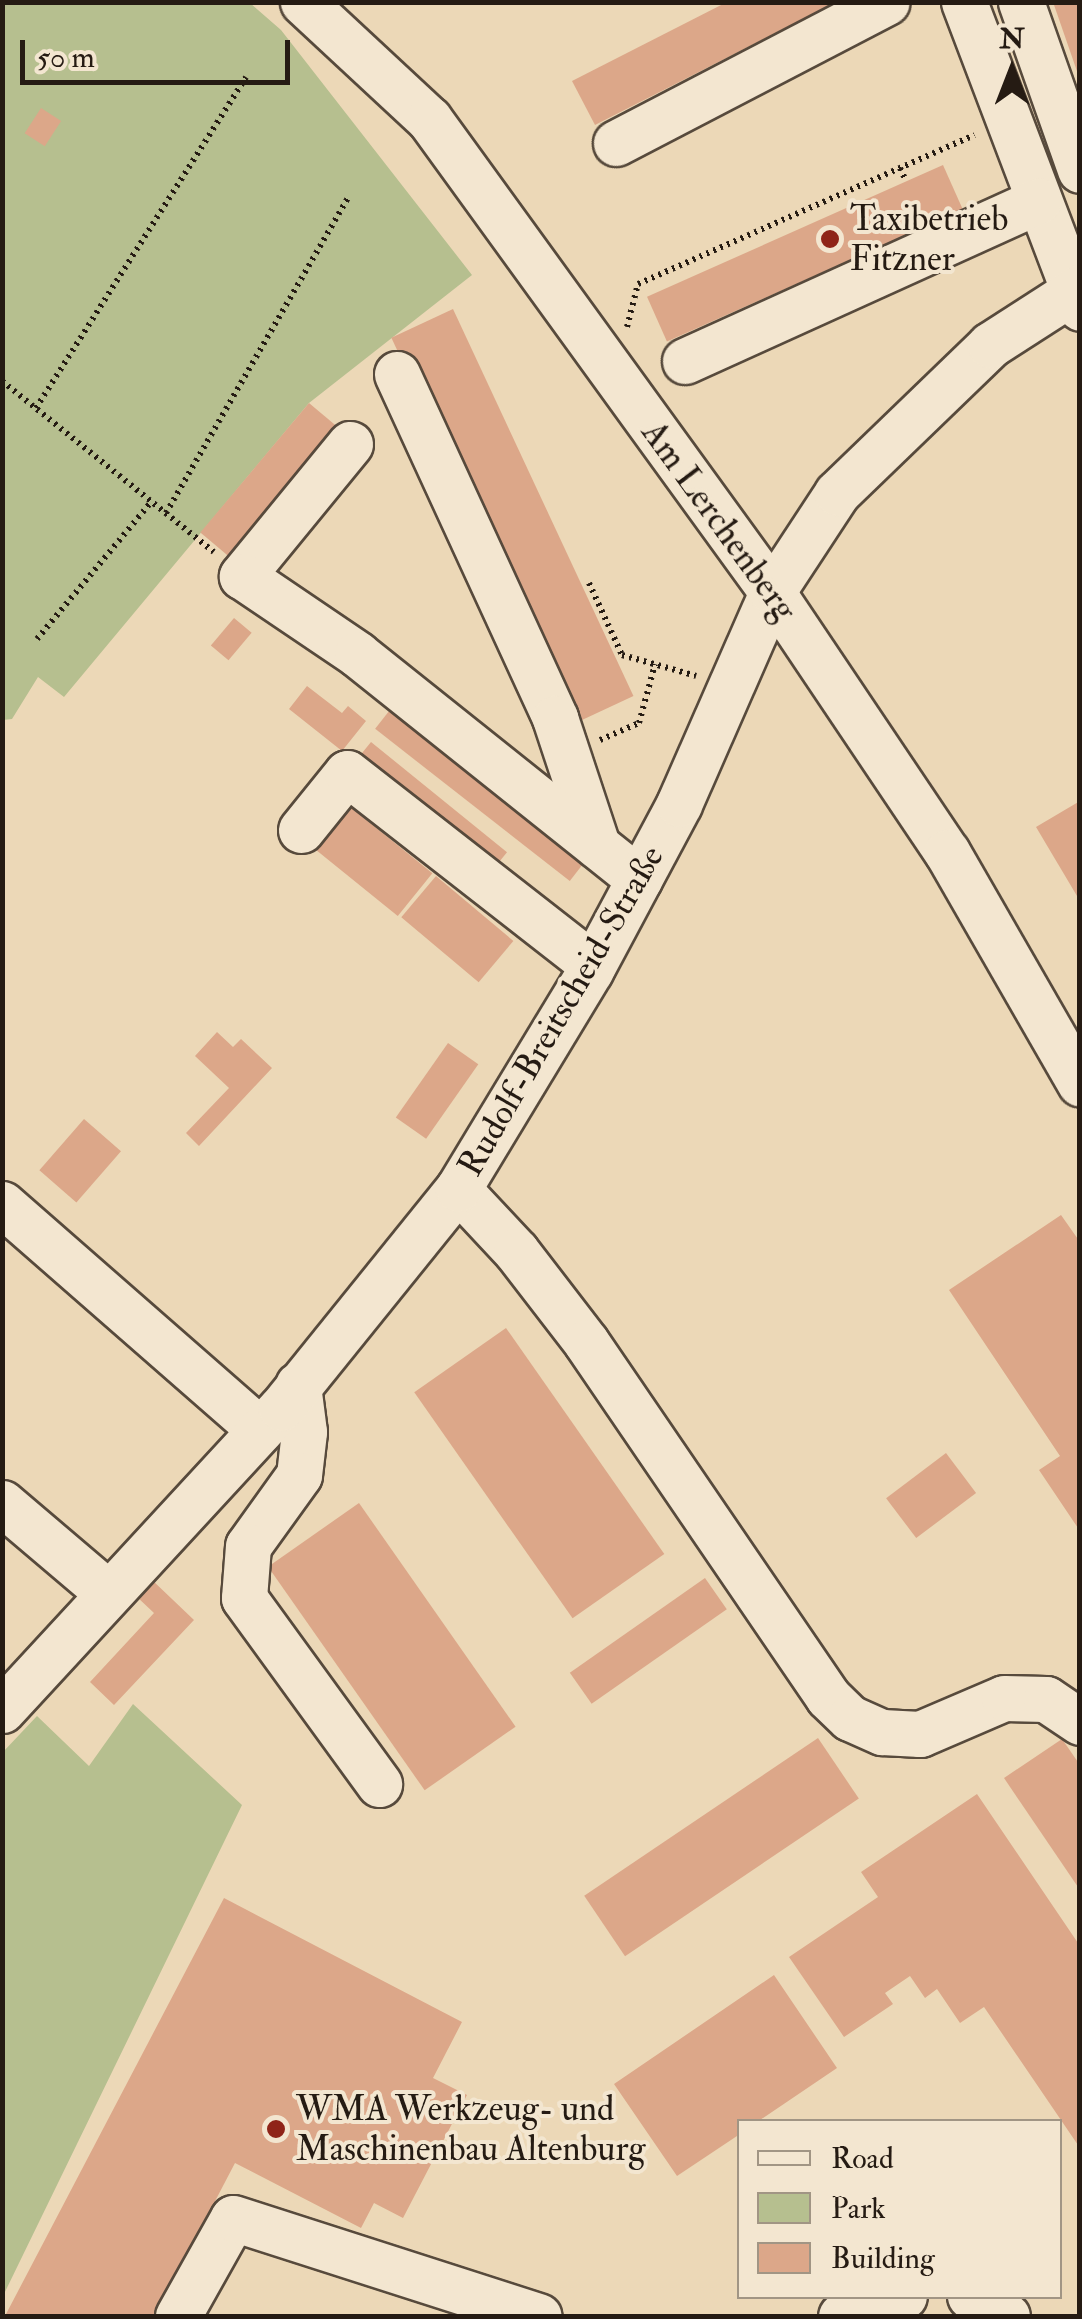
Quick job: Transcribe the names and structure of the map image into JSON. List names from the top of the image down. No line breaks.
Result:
{"streets":{"street":["Am Lerchenberg","Rudolf-Breitscheid-Straße"]},"crossings":[["Am Lerchenberg","Rudolf-Breitscheid-Straße"]],"places":["Taxibetrieb Fitzner","WMA Werkzeug- und Maschinenbau Altenburg"],"legend":["Road","Park","Building"],"scale_bar":"50 m","north":"top"}
